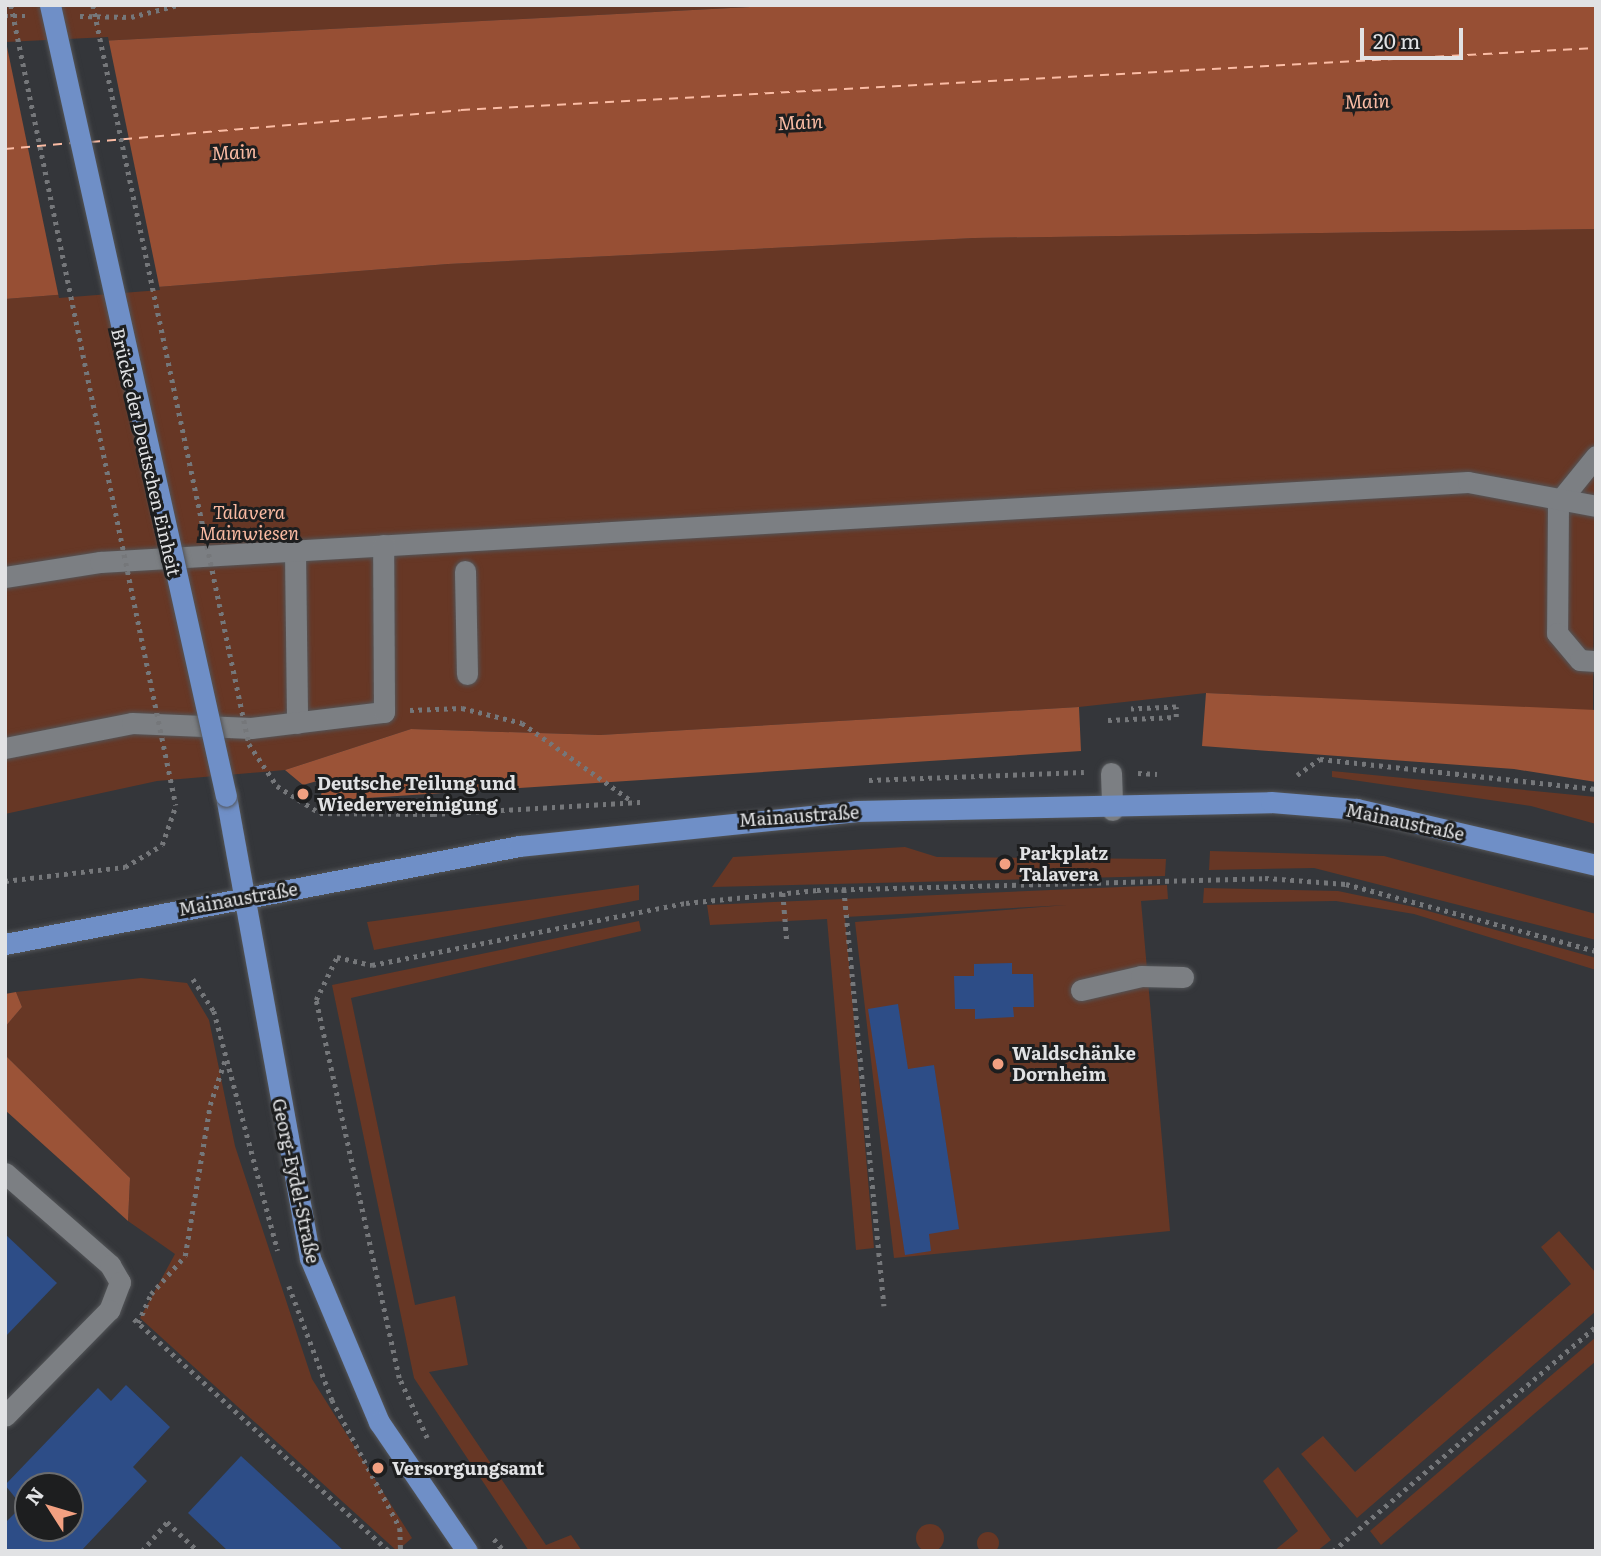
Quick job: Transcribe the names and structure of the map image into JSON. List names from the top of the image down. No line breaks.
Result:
{"streets":{"main road":["Brücke der Deutschen Einheit","Mainaustraße","Georg-Eydel-Straße"]},"crossings":[["Brücke der Deutschen Einheit","Mainaustraße"],["Brücke der Deutschen Einheit","Georg-Eydel-Straße"],["Mainaustraße","Georg-Eydel-Straße"]],"water":["Main"],"parks":["Talavera Mainwiesen"],"places":["Deutsche Teilung und Wiedervereinigung","Parkplatz Talavera","Waldschänke Dornheim","Versorgungsamt"],"scale_bar":"20 m","north":"top left"}
